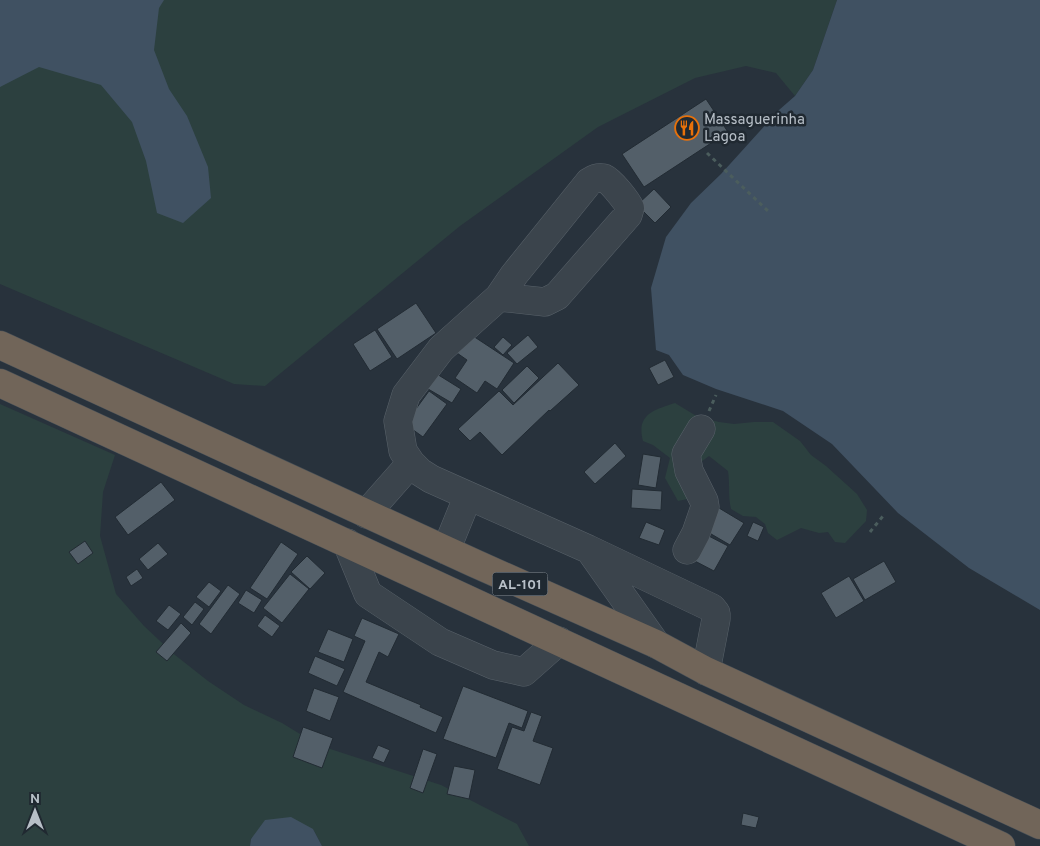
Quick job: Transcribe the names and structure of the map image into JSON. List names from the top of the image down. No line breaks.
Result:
{"streets":{"highway":["AL-101"]},"places":{"restaurant":["Massaguerinha Lagoa"]},"north":"top"}
